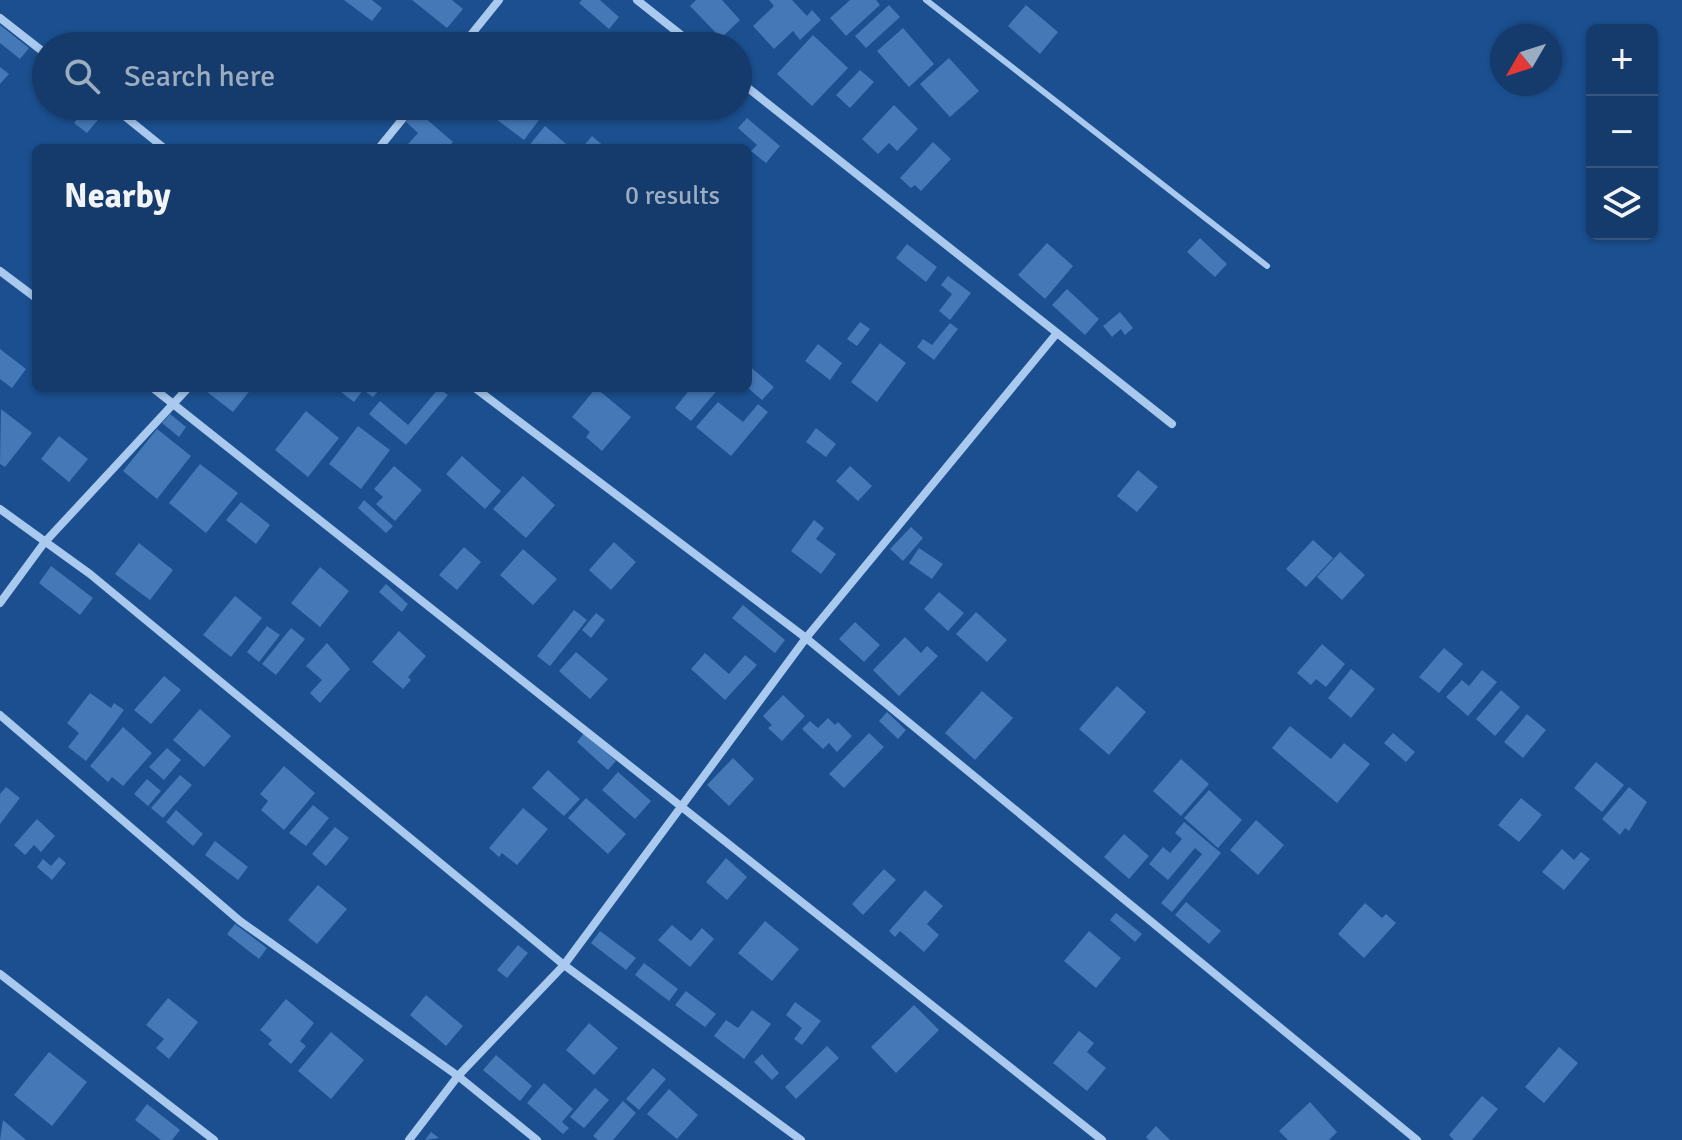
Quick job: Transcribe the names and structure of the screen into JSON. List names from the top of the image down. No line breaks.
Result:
{"north":"bottom left","page":{"map_buttons":["+","−"],"search":"Search here","heading":["Nearby","0 results"]}}
